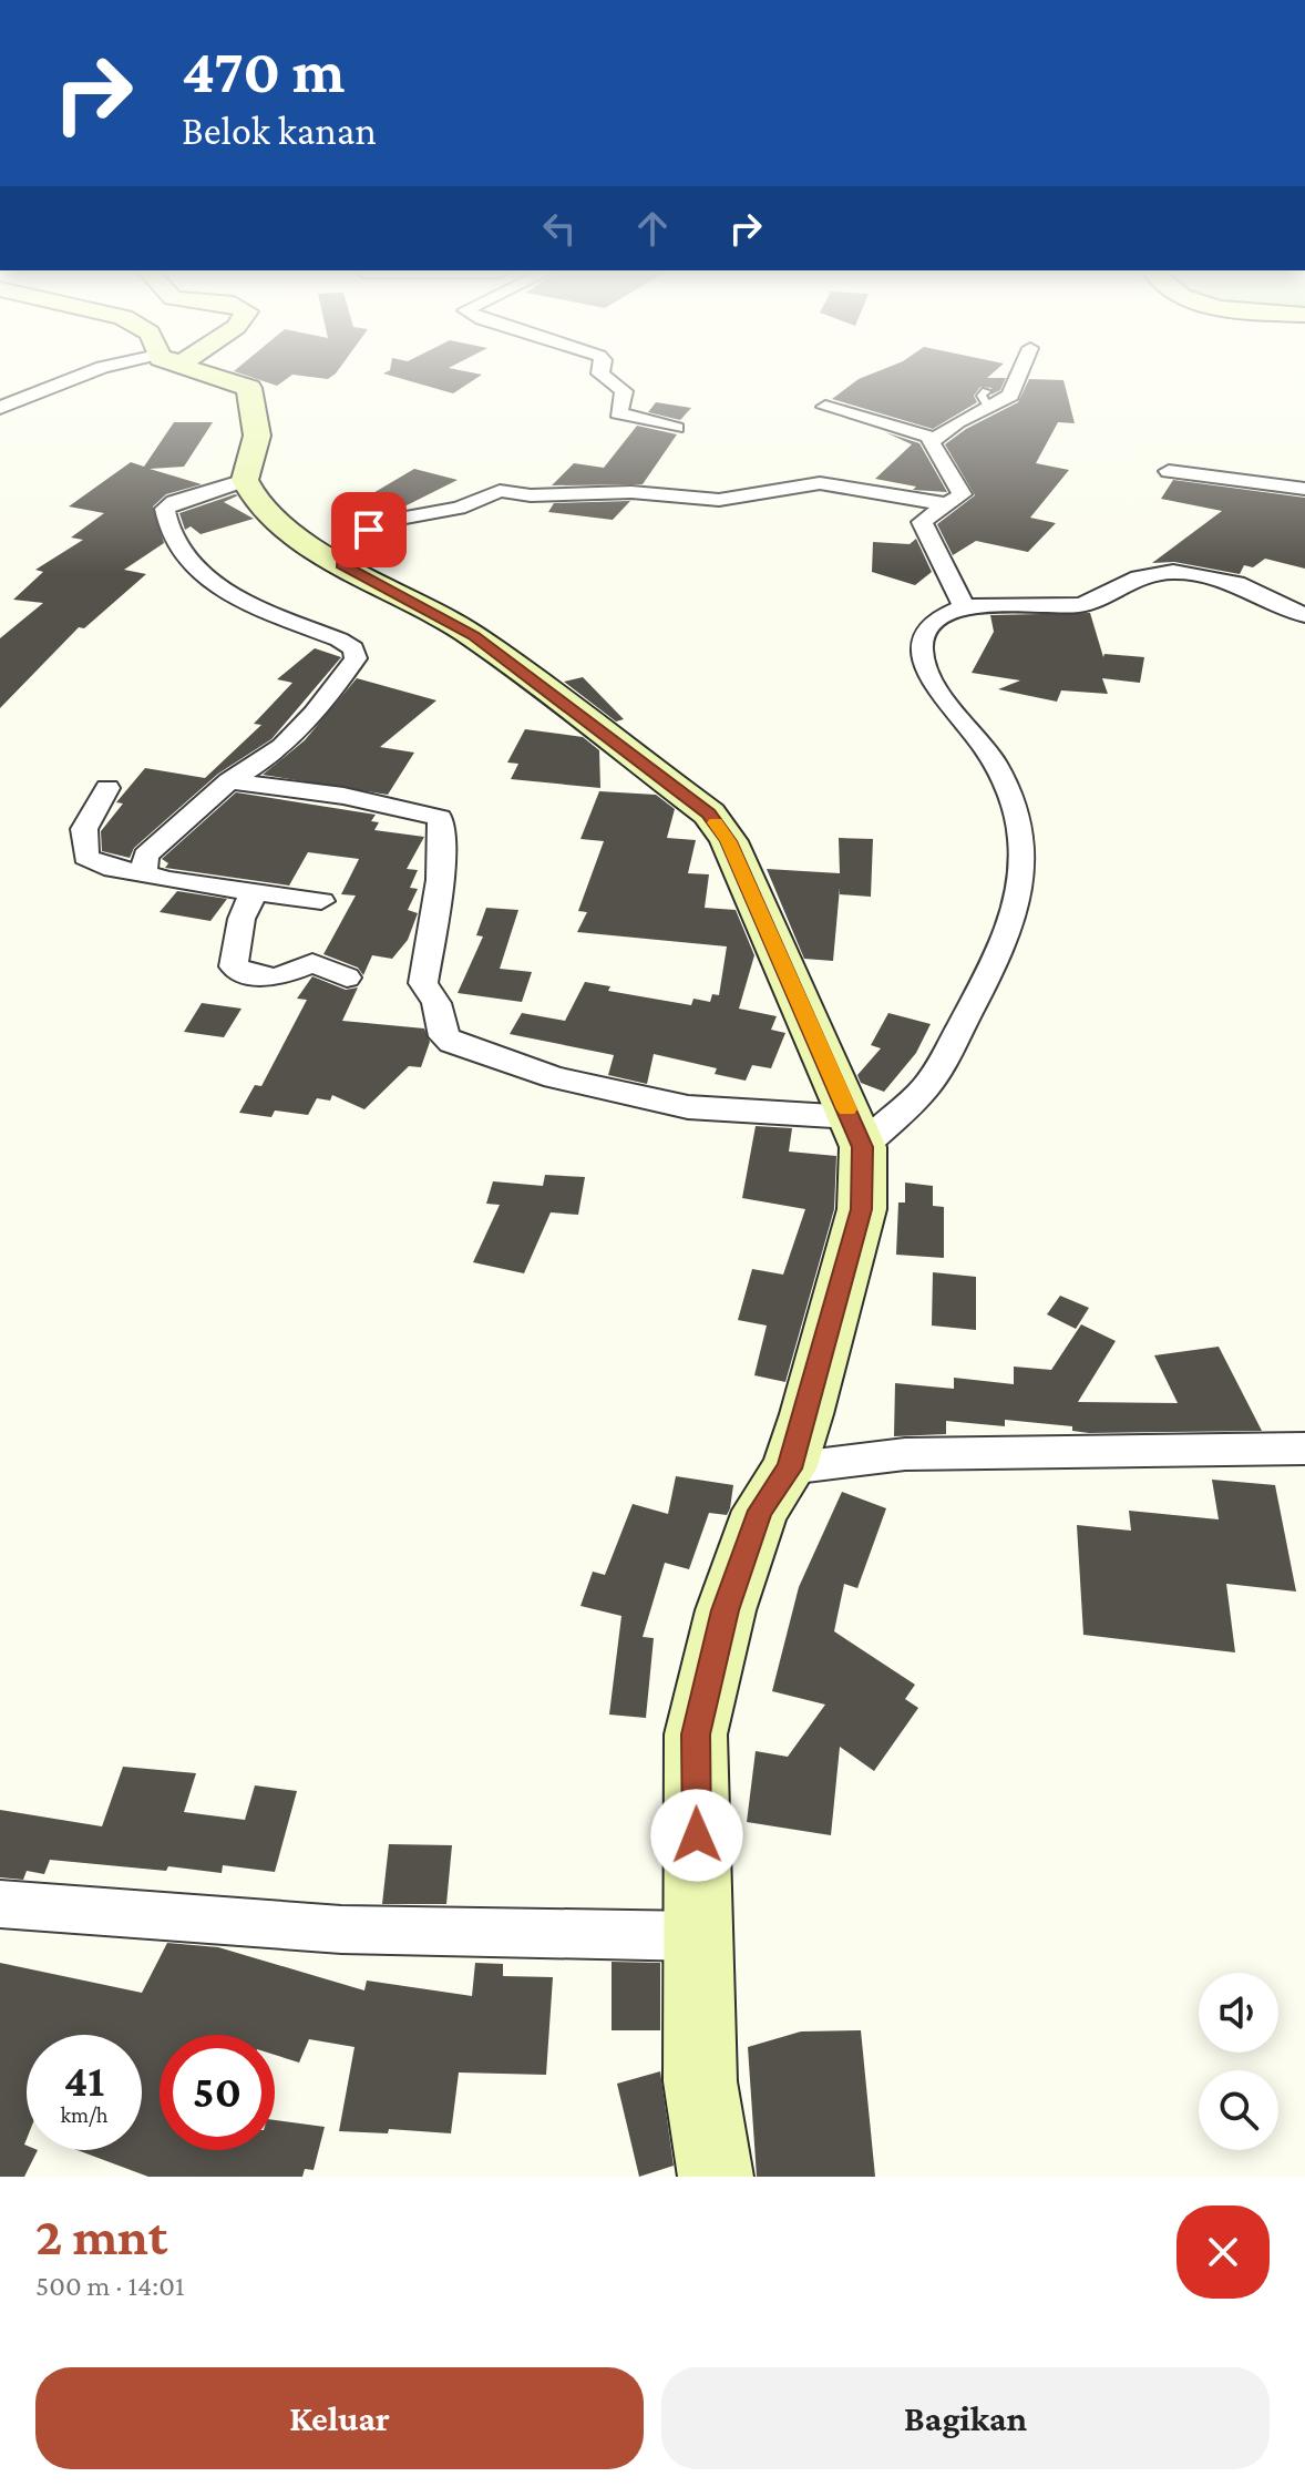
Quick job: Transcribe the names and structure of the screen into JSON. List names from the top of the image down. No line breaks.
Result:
{"page":{"turn":["470 m","Belok kanan"],"speed":"41 km/h","limit":"50","heading":["2 mnt","500 m · 14:01"],"buttons":["Keluar","Bagikan"]}}
